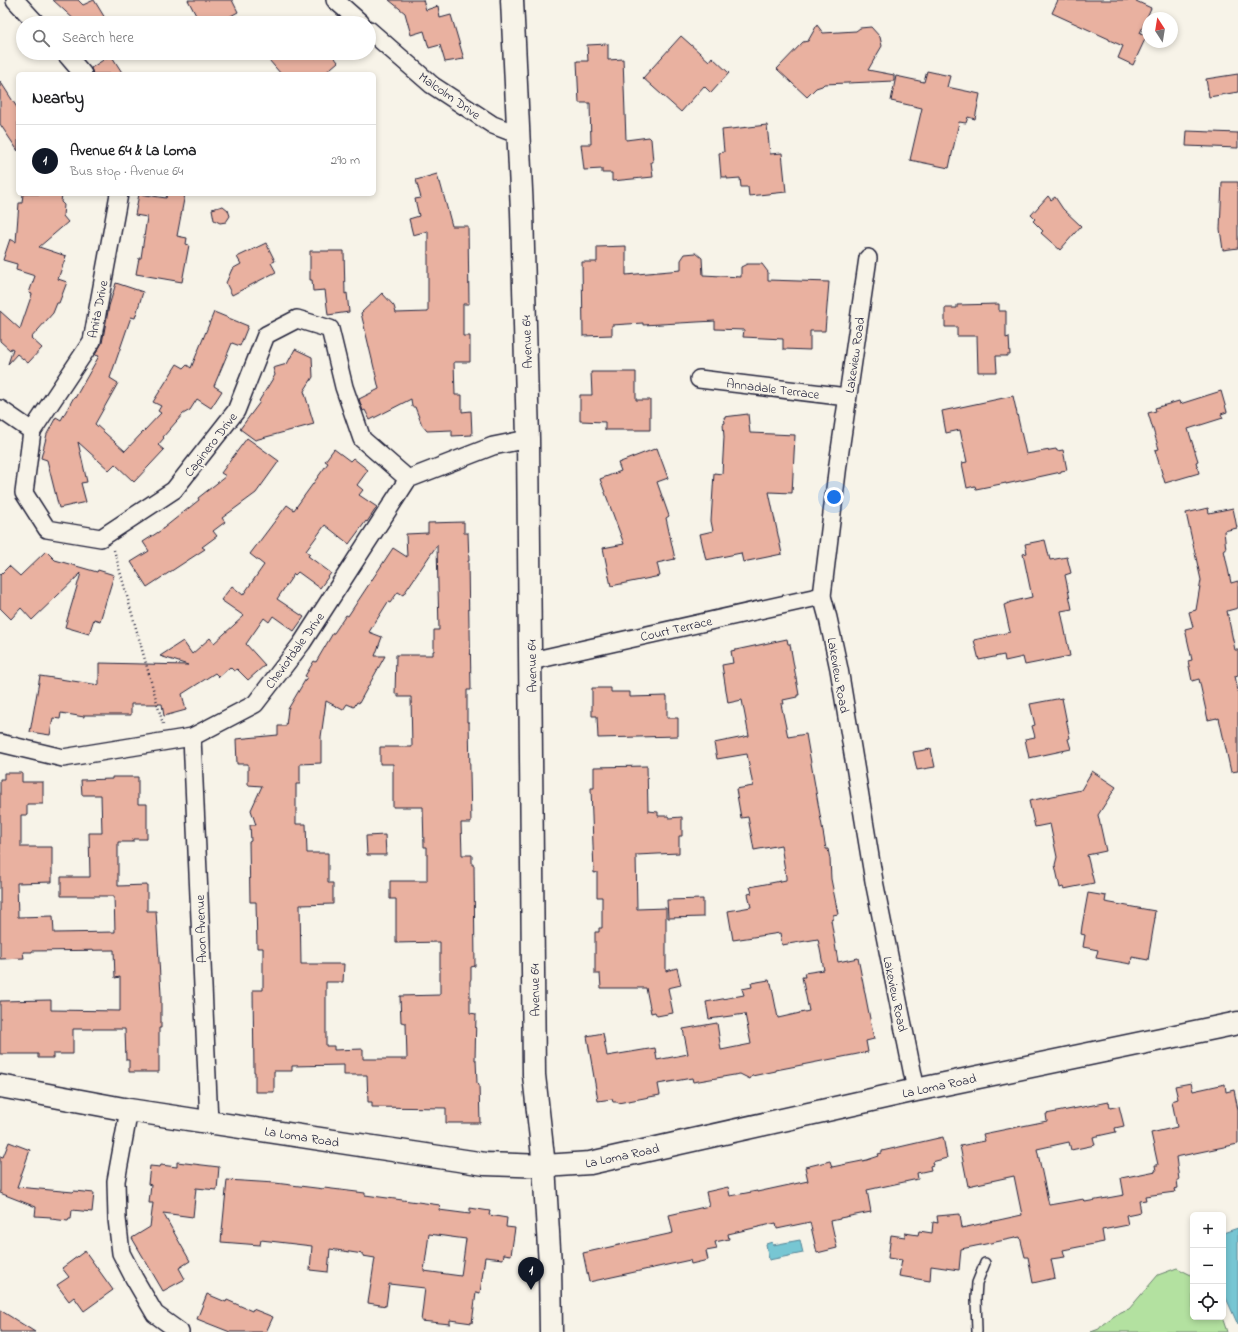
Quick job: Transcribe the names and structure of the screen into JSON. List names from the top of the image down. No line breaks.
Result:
{"streets":{"street":["Malcolm Drive","Anita Drive","Avenue 64","Lakeview Road","Annadale Terrace","Capinero Drive","Court Terrace","Cheviotdale Drive","Avon Avenue","La Loma Road"]},"crossings":[["Malcolm Drive","Avenue 64"],["Anita Drive","Capinero Drive"],["Avenue 64","Court Terrace"],["Avenue 64","La Loma Road"],["Lakeview Road","Annadale Terrace"],["Lakeview Road","Court Terrace"],["Lakeview Road","La Loma Road"],["Capinero Drive","Cheviotdale Drive"],["Cheviotdale Drive","Avon Avenue"],["Avon Avenue","La Loma Road"]],"north":"top","page":{"search":"Search here","heading":"Nearby","list":[{"mark":"1","name":"Avenue 64 & La Loma","note":"Bus stop · Avenue 64","value":"290 m"}],"map_buttons":["+","−"],"pins":"1"}}
